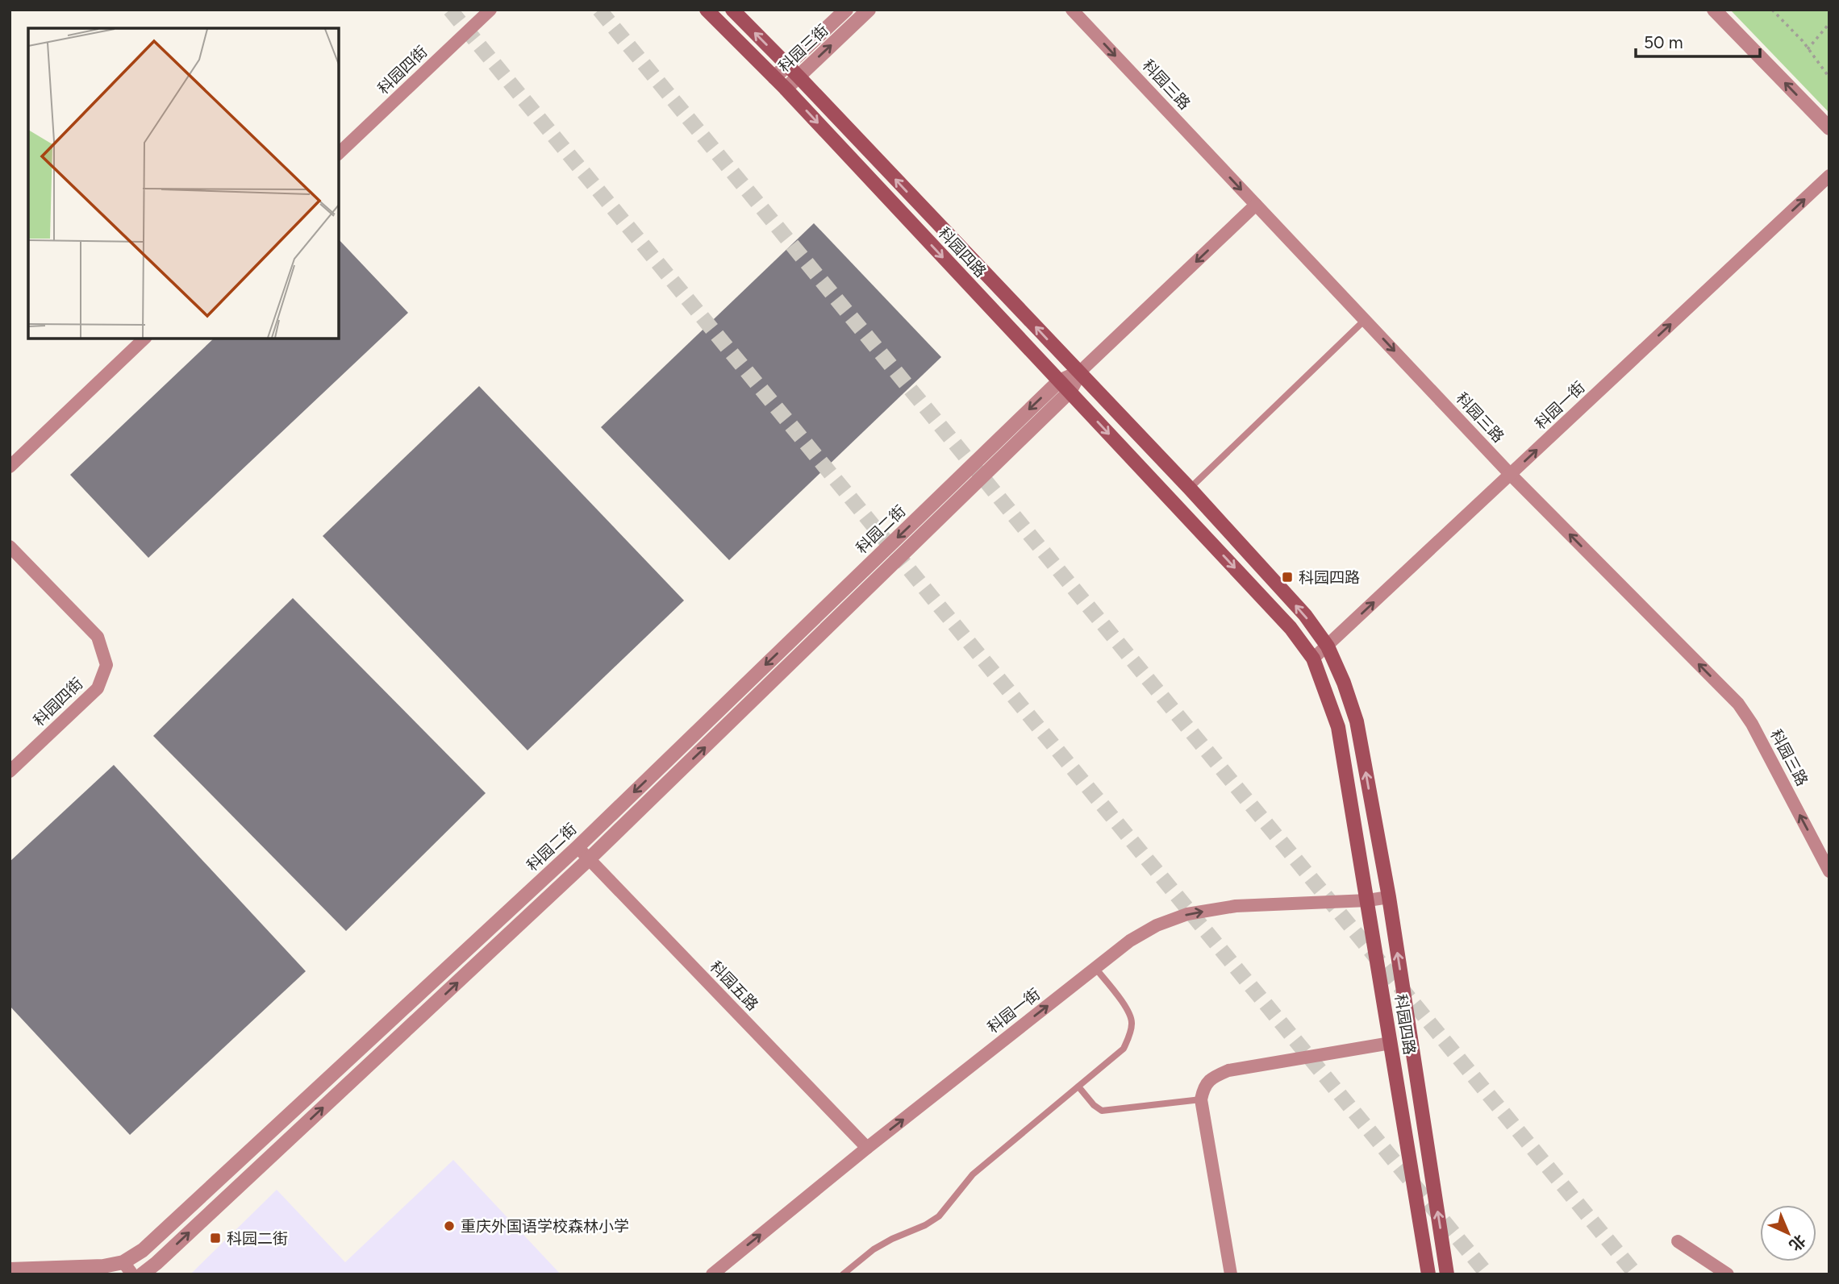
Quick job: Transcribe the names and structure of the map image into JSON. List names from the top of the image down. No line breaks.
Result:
{"streets":{"main road":["科园四路"],"street":["科园三街","科园四街","科园三路","科园一街","科园二街","科园五路"]},"crossings":[["科园三街","科园四路"],["科园三路","科园一街"],["科园三路","科园二街"],["科园四路","科园一街"],["科园四路","科园二街"],["科园一街","科园五路"],["科园二街","科园五路"]],"one_way":["科园一街"],"places":{"transit":["科园四路","科园二街"],"other":["重庆外国语学校森林小学"]},"scale_bar":"50 m","north":"bottom right"}
